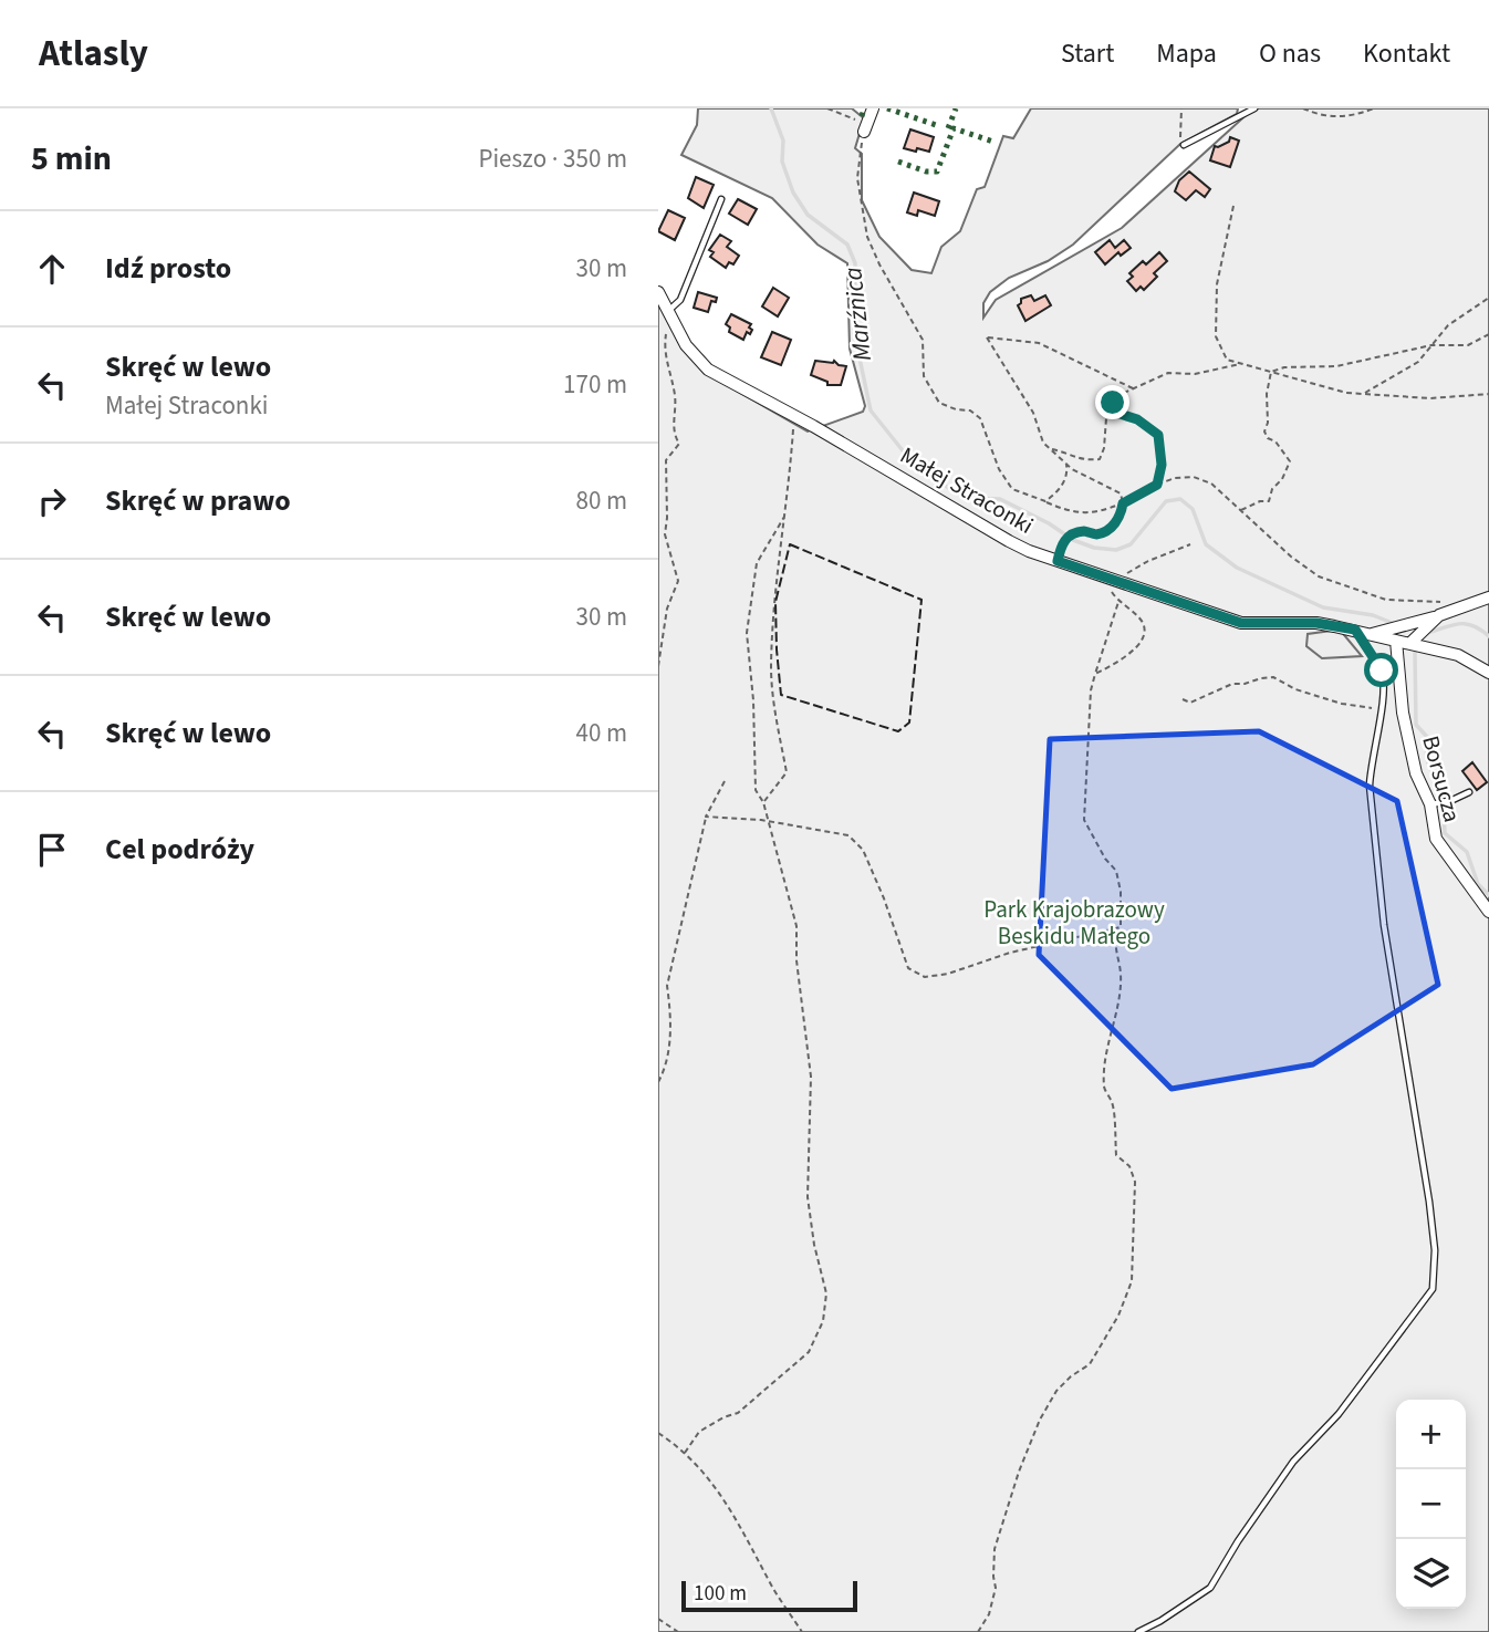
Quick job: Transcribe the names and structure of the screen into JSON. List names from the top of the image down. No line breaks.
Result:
{"streets":{"street":["Małej Straconki","Borsucza"]},"crossings":[["Małej Straconki","Borsucza"]],"water":["Marźnica"],"parks":["Park Krajobrazowy Beskidu Małego"],"scale_bar":"100 m","page":{"header":"Atlasly","nav":["Start","Mapa","O nas","Kontakt"],"heading":["5 min","Pieszo · 350 m"],"list":[["Idź prosto","30 m"],["Skręć w lewo","Małej Straconki","170 m"],["Skręć w prawo","80 m"],["Skręć w lewo","30 m"],["Skręć w lewo","40 m"],"Cel podróży"],"map_buttons":["+","−"],"scale":"100 m"}}
